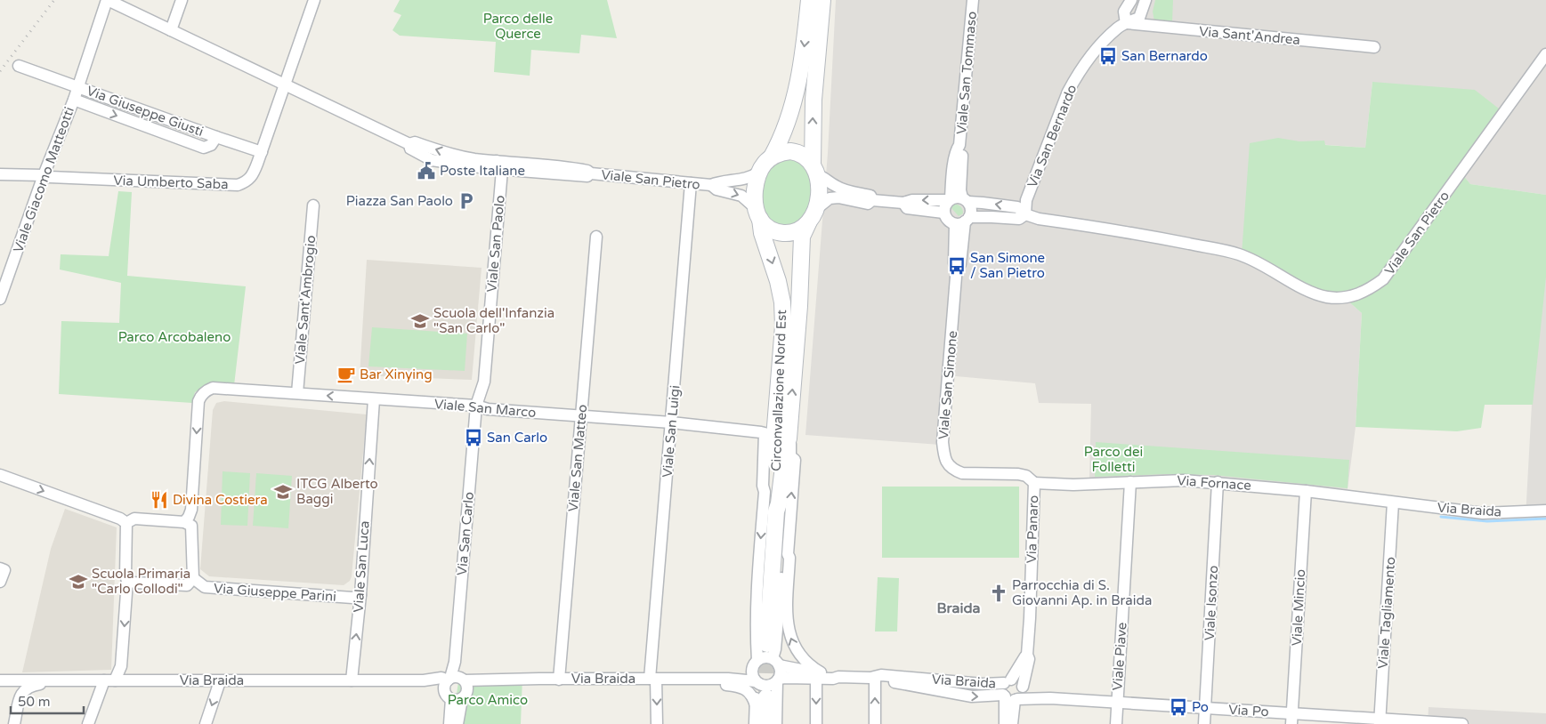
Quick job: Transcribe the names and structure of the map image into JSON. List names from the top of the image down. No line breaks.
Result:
{"streets":{"main road":["Circonvallazione Nord Est"],"street":["Via Sant'Andrea","Viale San Tommaso","Via Giuseppe Giusti","Via San Bernardo","Viale Giacomo Matteotti","Viale San Pietro","Via Umberto Saba","Viale San Paolo","Viale Sant'Ambrogio","Viale San Simone","Viale San Marco","Viale San Luigi","Viale San Matteo","Via Fornace","Via Braida","Via Panaro","Via San Carlo","Viale San Luca","Via Giuseppe Parini","Viale Isonzo","Viale Mincio","Viale Tagliamento","Viale Piave","Via Po"]},"crossings":[["Via Sant'Andrea","Via San Bernardo"],["Viale San Tommaso","Viale San Pietro"],["Viale San Tommaso","Viale San Simone"],["Via Giuseppe Giusti","Viale Giacomo Matteotti"],["Via San Bernardo","Viale San Pietro"],["Viale Giacomo Matteotti","Viale San Pietro"],["Viale Giacomo Matteotti","Via Umberto Saba"],["Viale San Pietro","Via Umberto Saba"],["Viale San Pietro","Viale San Paolo"],["Viale San Pietro","Viale San Simone"],["Viale San Pietro","Circonvallazione Nord Est"],["Viale San Pietro","Viale San Luigi"],["Viale San Paolo","Viale San Marco"],["Viale San Paolo","Via San Carlo"],["Viale Sant'Ambrogio","Viale San Marco"],["Viale San Simone","Via Fornace"],["Viale San Simone","Via Panaro"],["Circonvallazione Nord Est","Viale San Marco"],["Circonvallazione Nord Est","Via Braida"],["Viale San Marco","Viale San Luigi"],["Viale San Marco","Viale San Matteo"],["Viale San Marco","Via San Carlo"],["Viale San Marco","Viale San Luca"],["Viale San Luigi","Via Braida"],["Viale San Matteo","Via Braida"],["Via Fornace","Via Braida"],["Via Fornace","Via Panaro"],["Via Fornace","Viale Isonzo"],["Via Fornace","Viale Mincio"],["Via Fornace","Viale Tagliamento"],["Via Fornace","Viale Piave"],["Via Braida","Via Panaro"],["Via Braida","Via San Carlo"],["Via Braida","Viale San Luca"],["Via Braida","Viale Tagliamento"],["Via Braida","Via Po"],["Via Panaro","Via Po"],["Viale San Luca","Via Giuseppe Parini"],["Viale Isonzo","Via Po"],["Viale Mincio","Via Po"],["Viale Tagliamento","Via Po"],["Viale Piave","Via Po"]],"one_way":["Viale San Luca"],"districts":["Braida"],"parks":["Parco delle Querce","Parco Arcobaleno","Parco dei Folletti","Parco Amico"],"places":{"bus stop":["San Bernardo","San Simone / San Pietro","San Carlo","Po"],"public building":["Poste Italiane"],"parking":["Piazza San Paolo"],"school or university":["Scuola dell'Infanzia \"San Carlo\"","ITCG Alberto Baggi","Scuola Primaria \"Carlo Collodi\""],"cafe":["Bar Xinying"],"restaurant":["Divina Costiera"],"church":["Parrocchia di S. Giovanni Ap. in Braida"]},"scale_bar":"50 m"}
